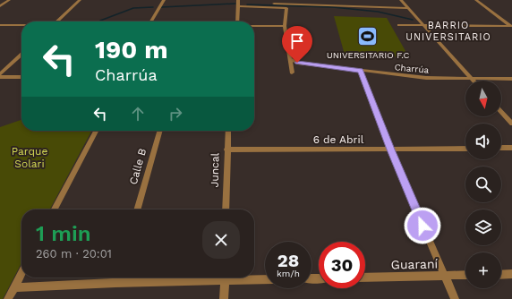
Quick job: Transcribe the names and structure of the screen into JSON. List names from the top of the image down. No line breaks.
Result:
{"streets":{"street":["Charrúa","6 de Abril","Calle B","Juncal","Guaraní"]},"crossings":[["6 de Abril","Juncal"]],"districts":["BARRIO UNIVERSITARIO"],"parks":["Parque Solari"],"places":{"sports":["UNIVERSITARIO F.C"]},"north":"bottom","page":{"turn":["190 m","Charrúa"],"map_buttons":"+","heading":["1 min","260 m · 20:01"],"speed":"28 km/h","limit":"30"}}
